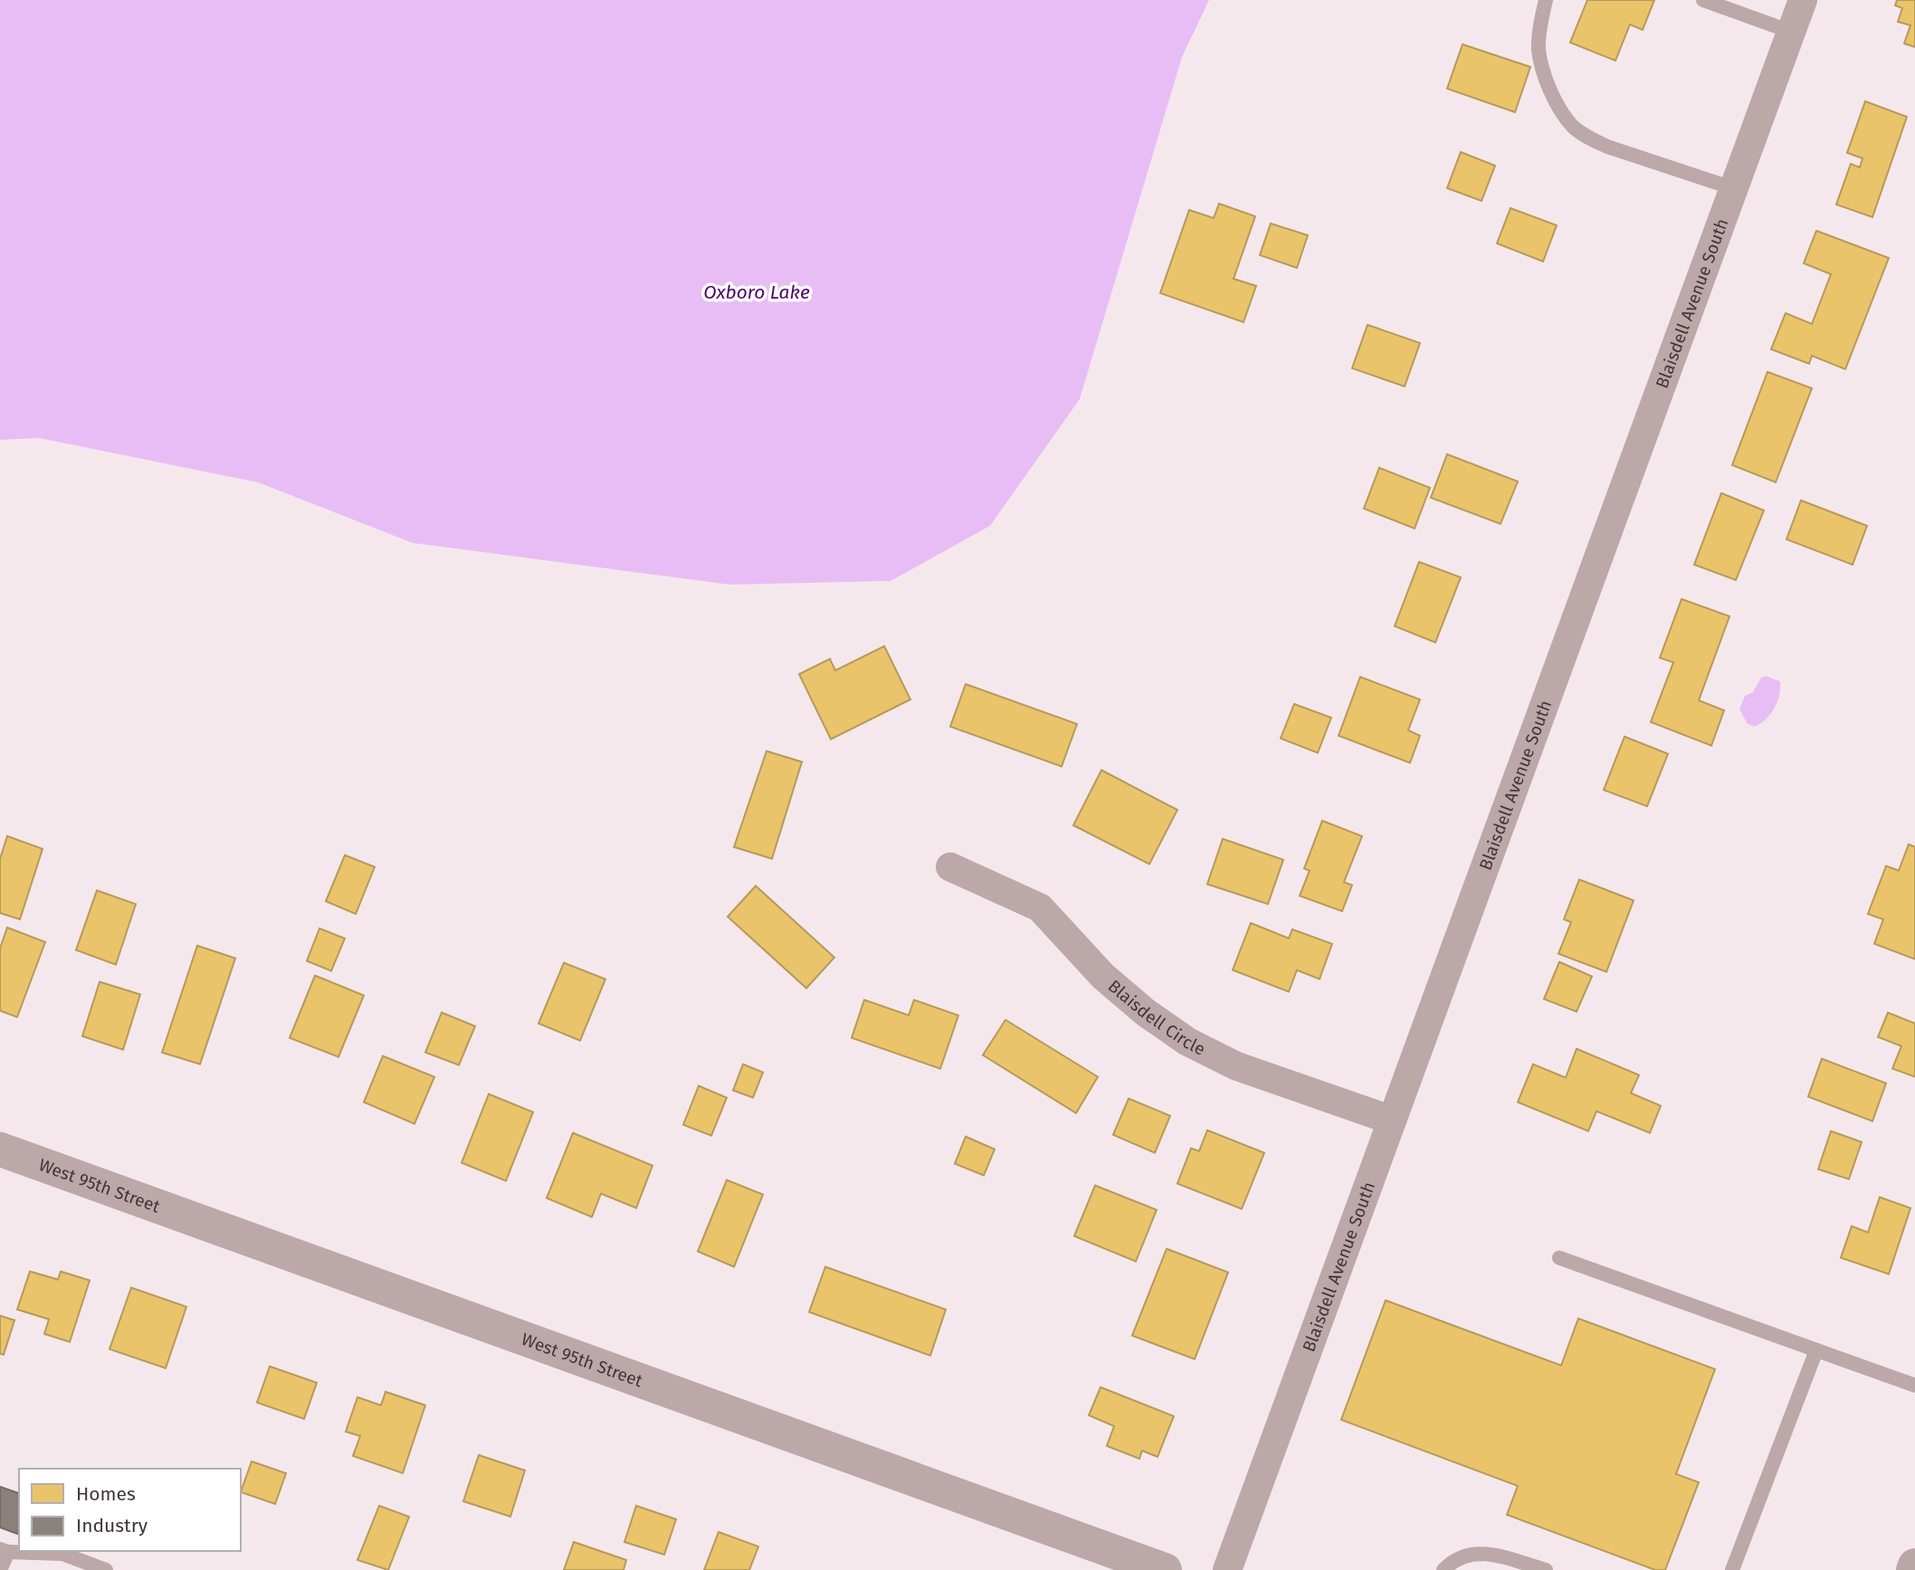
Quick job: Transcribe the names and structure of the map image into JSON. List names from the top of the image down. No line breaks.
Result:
{"streets":{"street":["Blaisdell Avenue South","Blaisdell Circle","West 95th Street"]},"crossings":[["Blaisdell Avenue South","Blaisdell Circle"]],"water":["Oxboro Lake"],"legend":["Homes","Industry"]}
